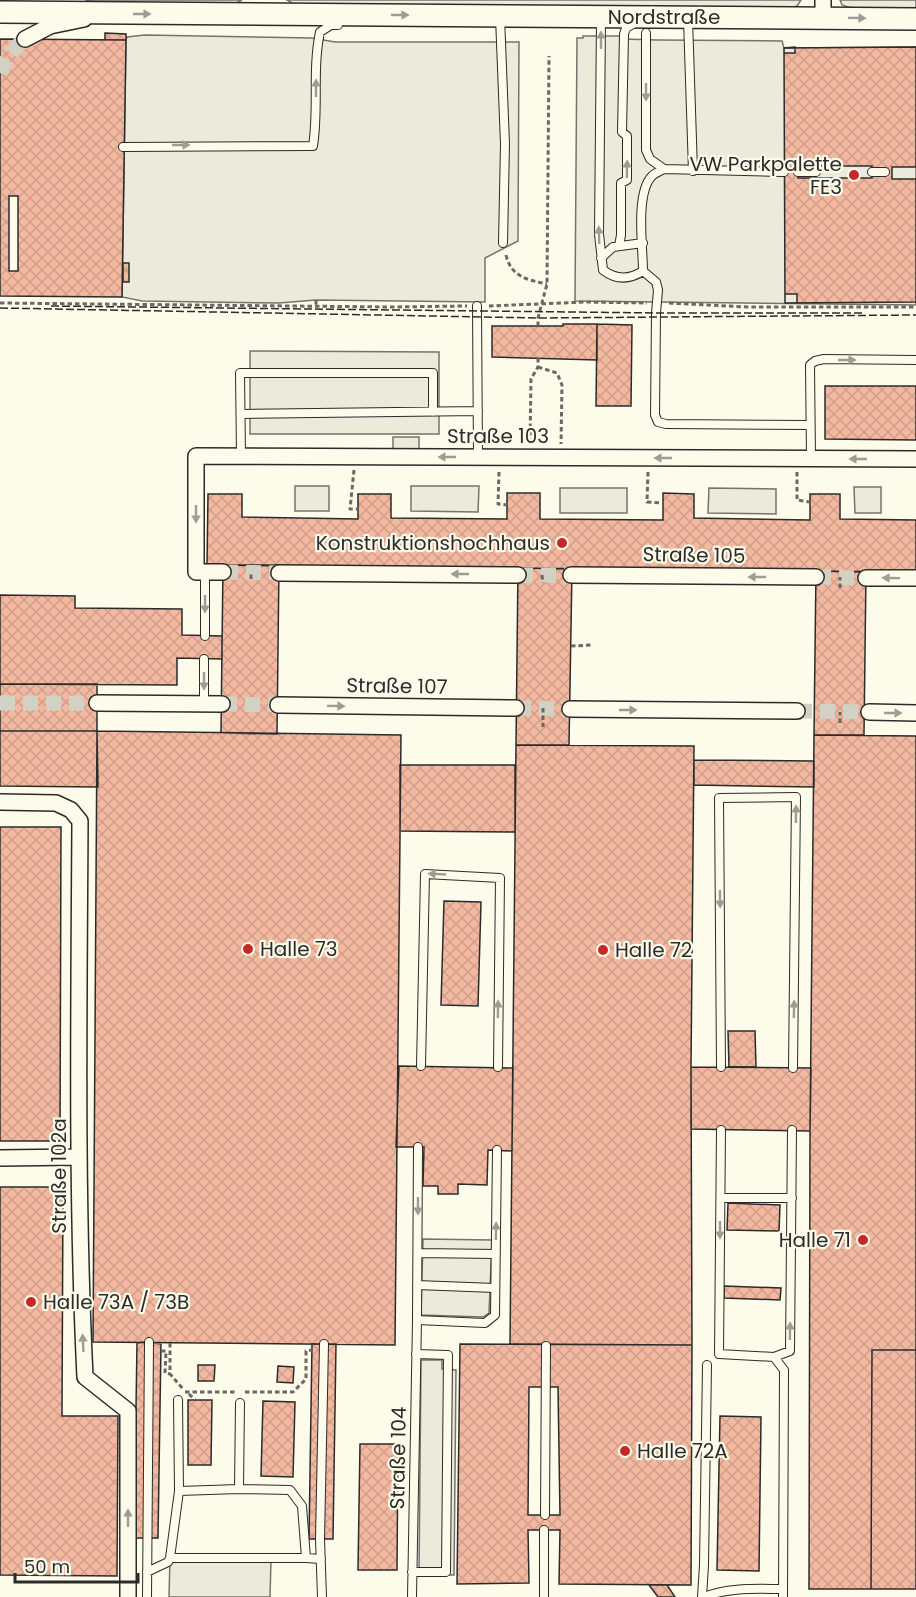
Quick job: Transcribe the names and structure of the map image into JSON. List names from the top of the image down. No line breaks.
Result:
{"streets":{"street":["Nordstraße","Straße 103","Straße 105","Straße 107","Straße 102a"],"lane":["Straße 104"]},"one_way":["Nordstraße","Straße 102a"],"places":["VW Parkpalette FE3","Konstruktionshochhaus","Halle 73","Halle 72","Halle 71","Halle 73A / 73B","Halle 72A"],"scale_bar":"50 m"}
